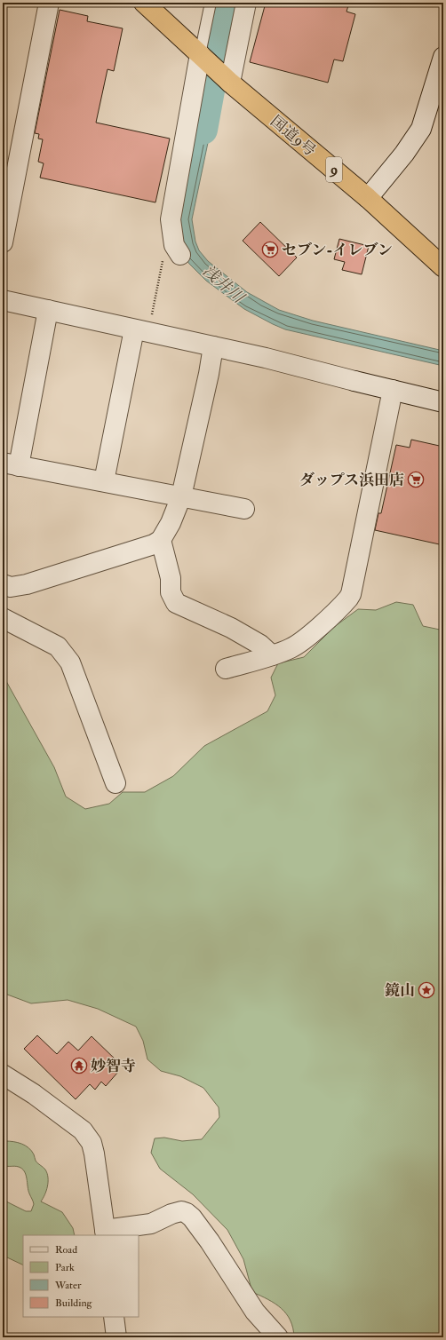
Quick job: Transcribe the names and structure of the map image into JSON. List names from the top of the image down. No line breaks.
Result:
{"streets":{"highway":["国道9号","9"]},"water":["浅井川"],"places":{"supermarket":["セブン-イレブン","ダップス浜田店"],"place":["鏡山"],"temple":["妙智寺"]},"legend":["Road","Park","Water","Building"]}
